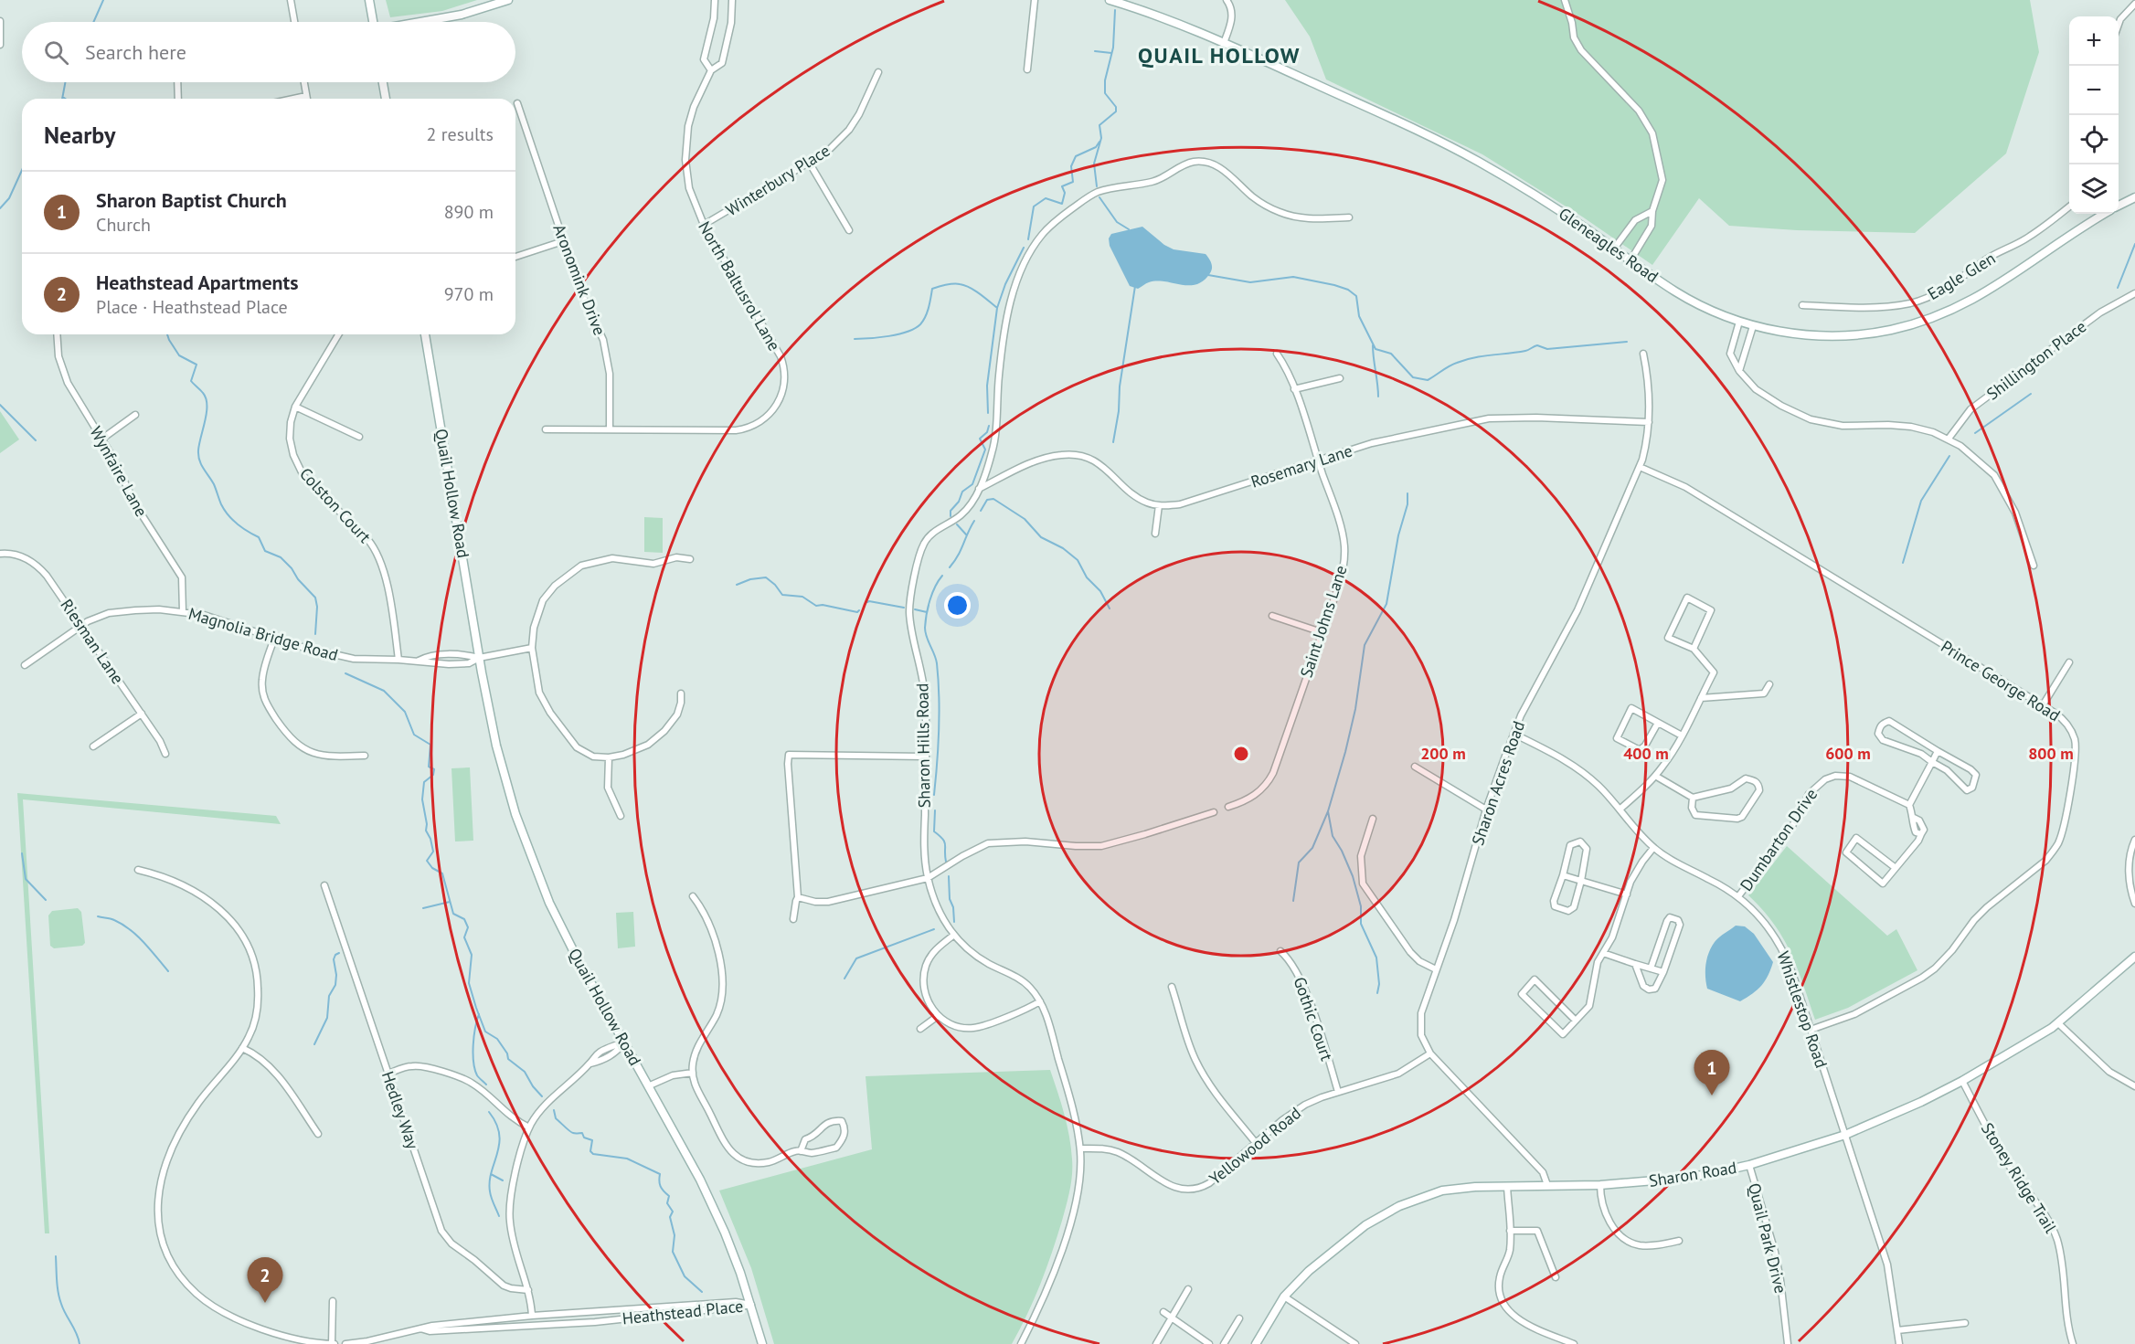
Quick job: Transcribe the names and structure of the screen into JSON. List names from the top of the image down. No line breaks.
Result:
{"streets":{"main road":["Gleneagles Road","Quail Hollow Road","Sharon Road"],"street":["Winterbury Place","Eagle Glen","Aronomink Drive","North Baltusrol Lane","Shillington Place","Rosemary Lane","Wynfaire Lane","Colston Court","Saint Johns Lane","Magnolia Bridge Road","Riesman Lane","Prince George Road","Sharon Hills Road","Sharon Acres Road","Dumbarton Drive","Whistlestop Road","Gothic Court","Hedley Way","Yellowood Road","Stoney Ridge Trail","Quail Park Drive","Heathstead Place"]},"crossings":[["Winterbury Place","North Baltusrol Lane"],["Aronomink Drive","North Baltusrol Lane"],["Rosemary Lane","Saint Johns Lane"],["Rosemary Lane","Sharon Hills Road"],["Rosemary Lane","Sharon Acres Road"],["Wynfaire Lane","Magnolia Bridge Road"],["Quail Hollow Road","Magnolia Bridge Road"],["Quail Hollow Road","Heathstead Place"],["Colston Court","Magnolia Bridge Road"],["Magnolia Bridge Road","Riesman Lane"],["Prince George Road","Sharon Acres Road"],["Prince George Road","Whistlestop Road"],["Sharon Hills Road","Yellowood Road"],["Sharon Acres Road","Whistlestop Road"],["Sharon Acres Road","Yellowood Road"],["Sharon Acres Road","Sharon Road"],["Dumbarton Drive","Whistlestop Road"],["Whistlestop Road","Sharon Road"],["Gothic Court","Yellowood Road"],["Sharon Road","Stoney Ridge Trail"],["Sharon Road","Quail Park Drive"]],"districts":["QUAIL HOLLOW"],"page":{"map_buttons":["+","−"],"search":"Search here","heading":["Nearby","2 results"],"list":[{"mark":"1","name":"Sharon Baptist Church","note":"Church","value":"890 m"},{"mark":"2","name":"Heathstead Apartments","note":"Place · Heathstead Place","value":"970 m"}],"pins":["1","2"]},"rings":["200 m","400 m","600 m","800 m"]}
